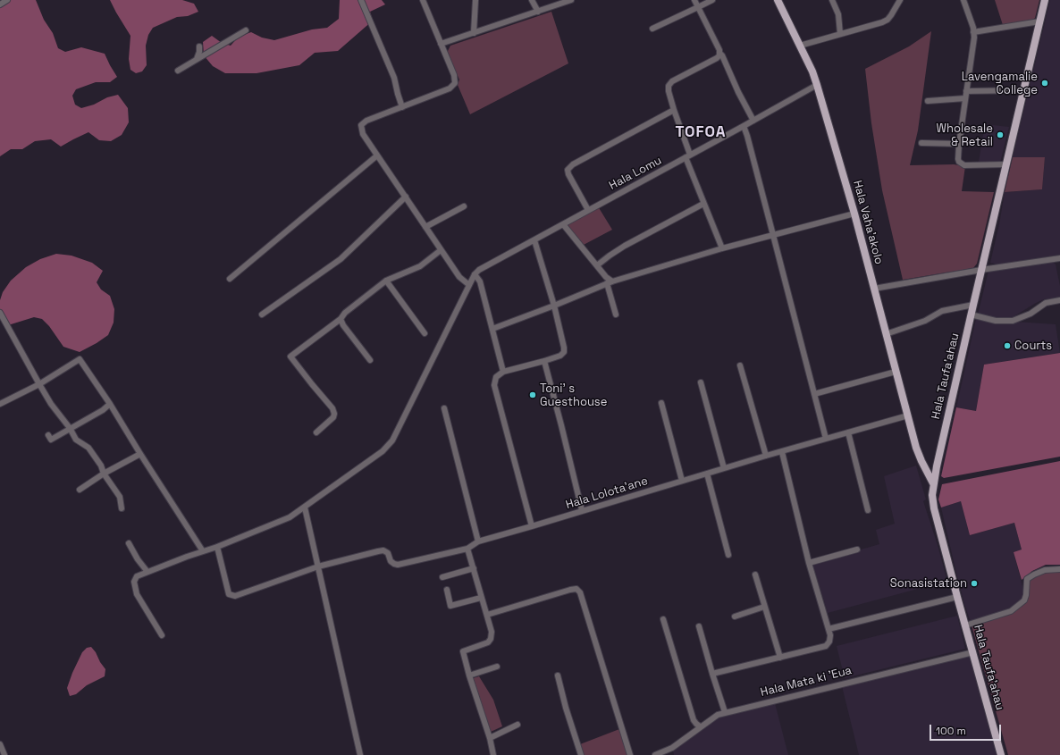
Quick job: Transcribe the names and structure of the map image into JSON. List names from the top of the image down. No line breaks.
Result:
{"streets":{"main road":["Hala Vaha'akolo","Hala Taufa'ahau"],"street":["Hala Lomu","Hala Lolota'ane","Hala Mata ki 'Eua"]},"crossings":[["Hala Lomu","Hala Vaha'akolo"],["Hala Vaha'akolo","Hala Taufa'ahau"],["Hala Vaha'akolo","Hala Lolota'ane"],["Hala Taufa'ahau","Hala Mata ki 'Eua"]],"districts":["TOFOA"],"places":["Lavengamalie College","Wholesale & Retail","Courts","Toni' s Guesthouse","Sonasistation"],"scale_bar":"100 m"}
